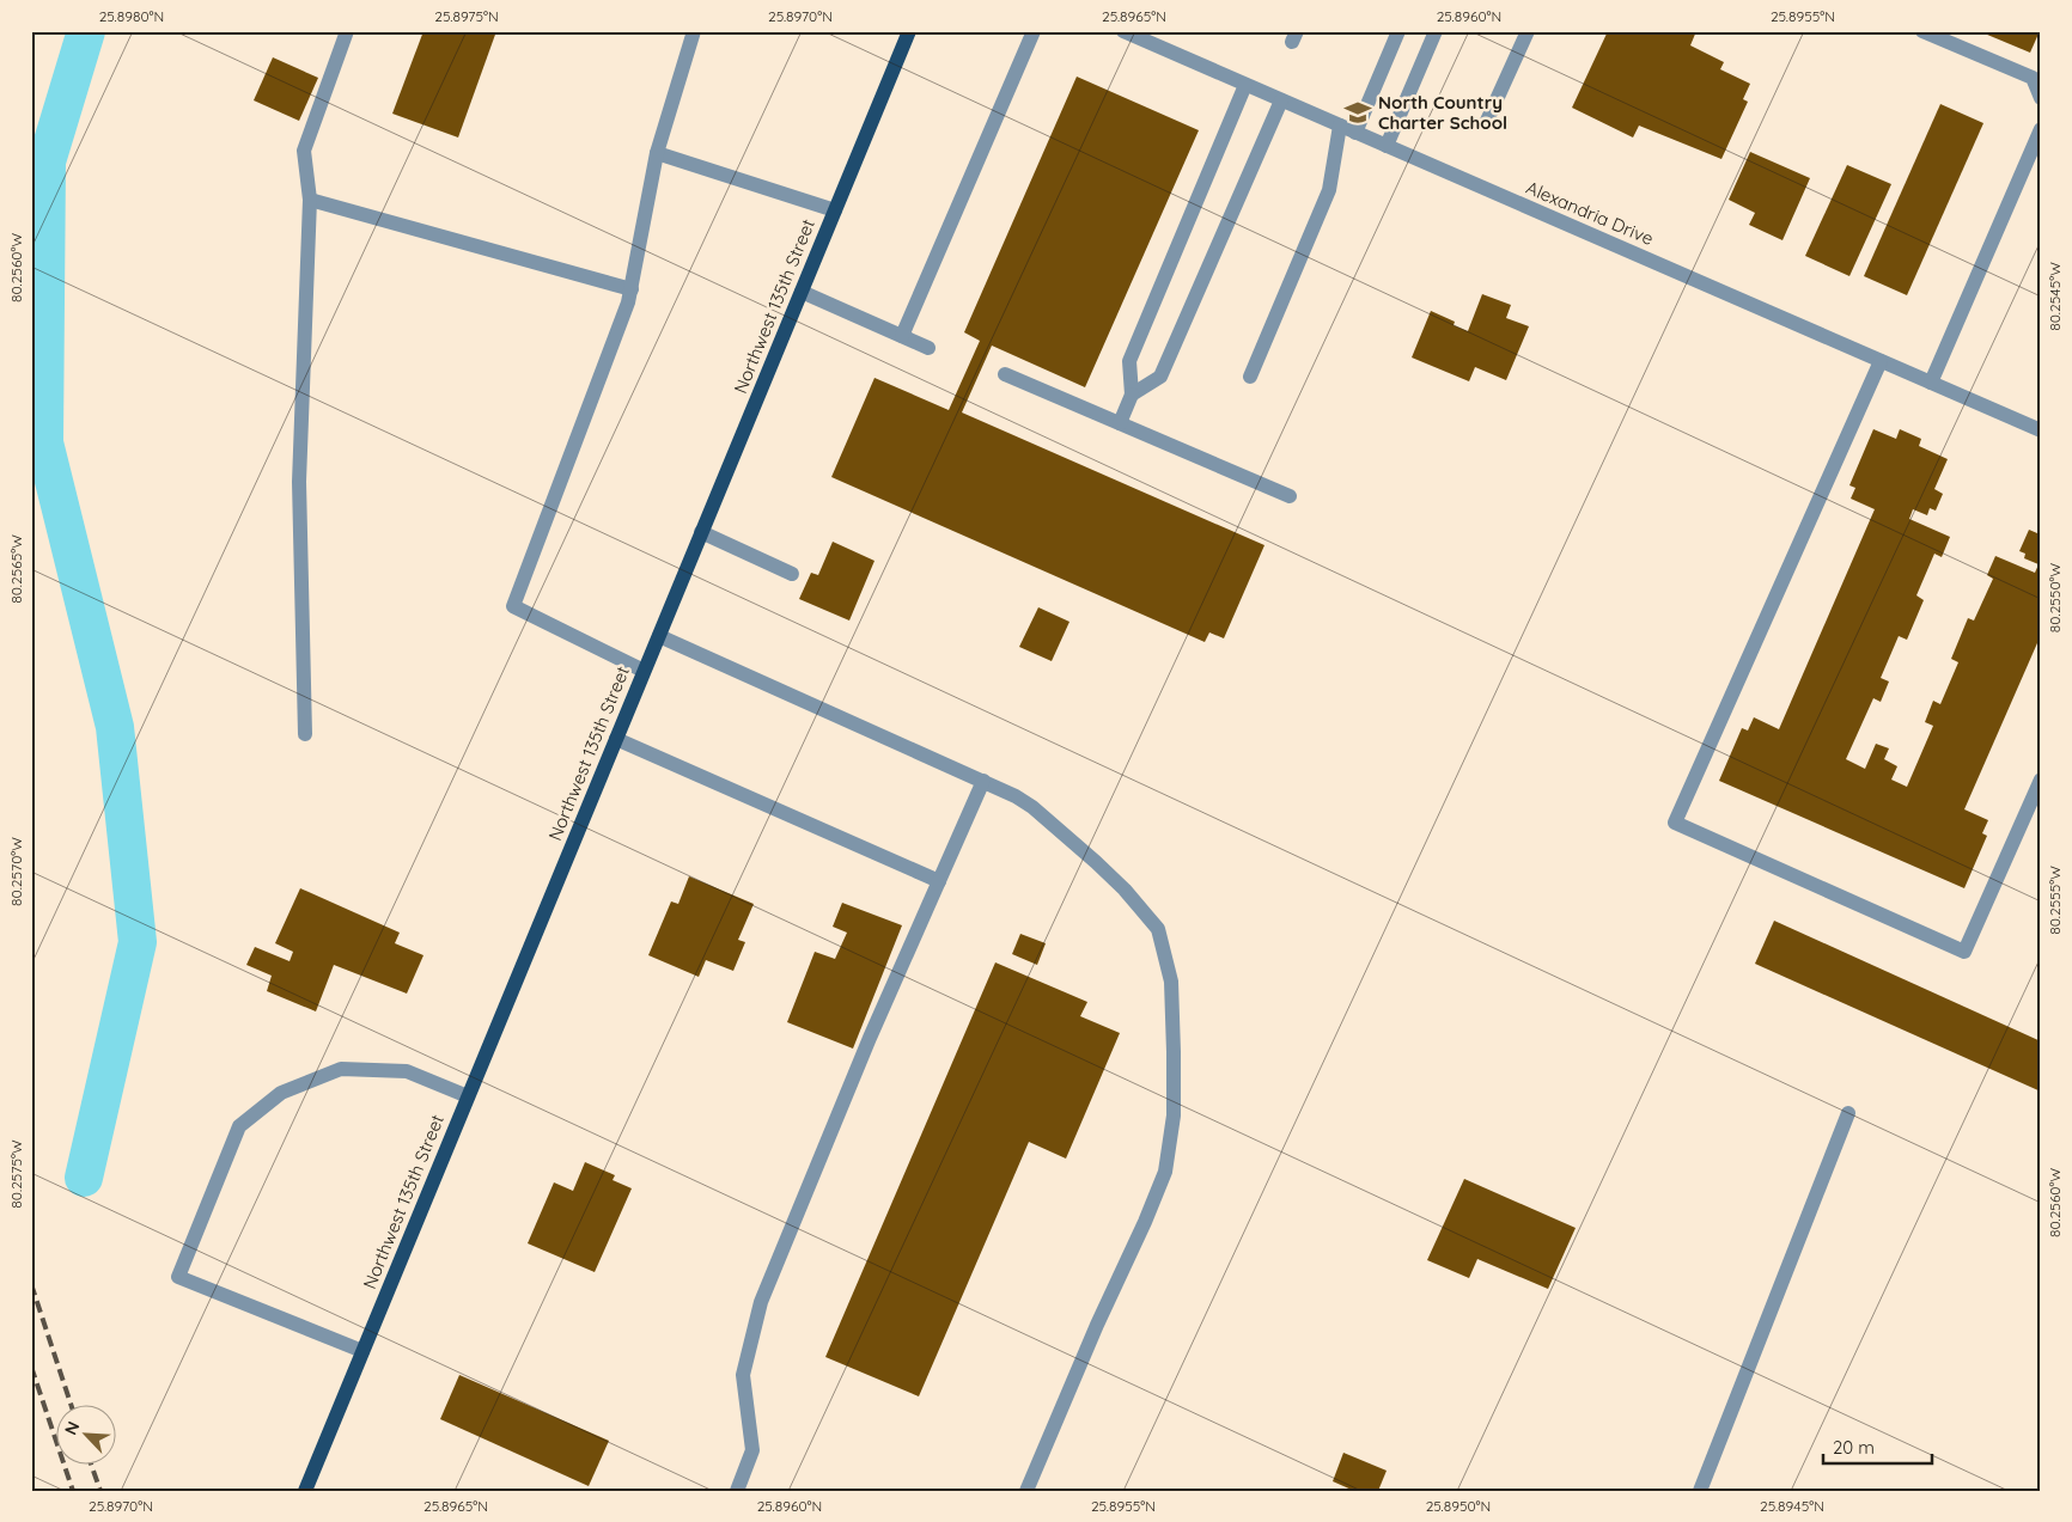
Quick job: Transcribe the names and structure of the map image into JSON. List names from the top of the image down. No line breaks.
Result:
{"streets":{"main road":["Northwest 135th Street"],"street":["Alexandria Drive"]},"places":{"school or university":["North Country Charter School"]},"scale_bar":"20 m","north":"top left","coordinates":["25.8980°N","25.8975°N","25.8970°N","25.8965°N","25.8960°N","25.8955°N","80.2560°W","80.2545°W","80.2565°W","80.2550°W","80.2570°W","80.2555°W","80.2575°W","25.8950°N","25.8945°N"]}
